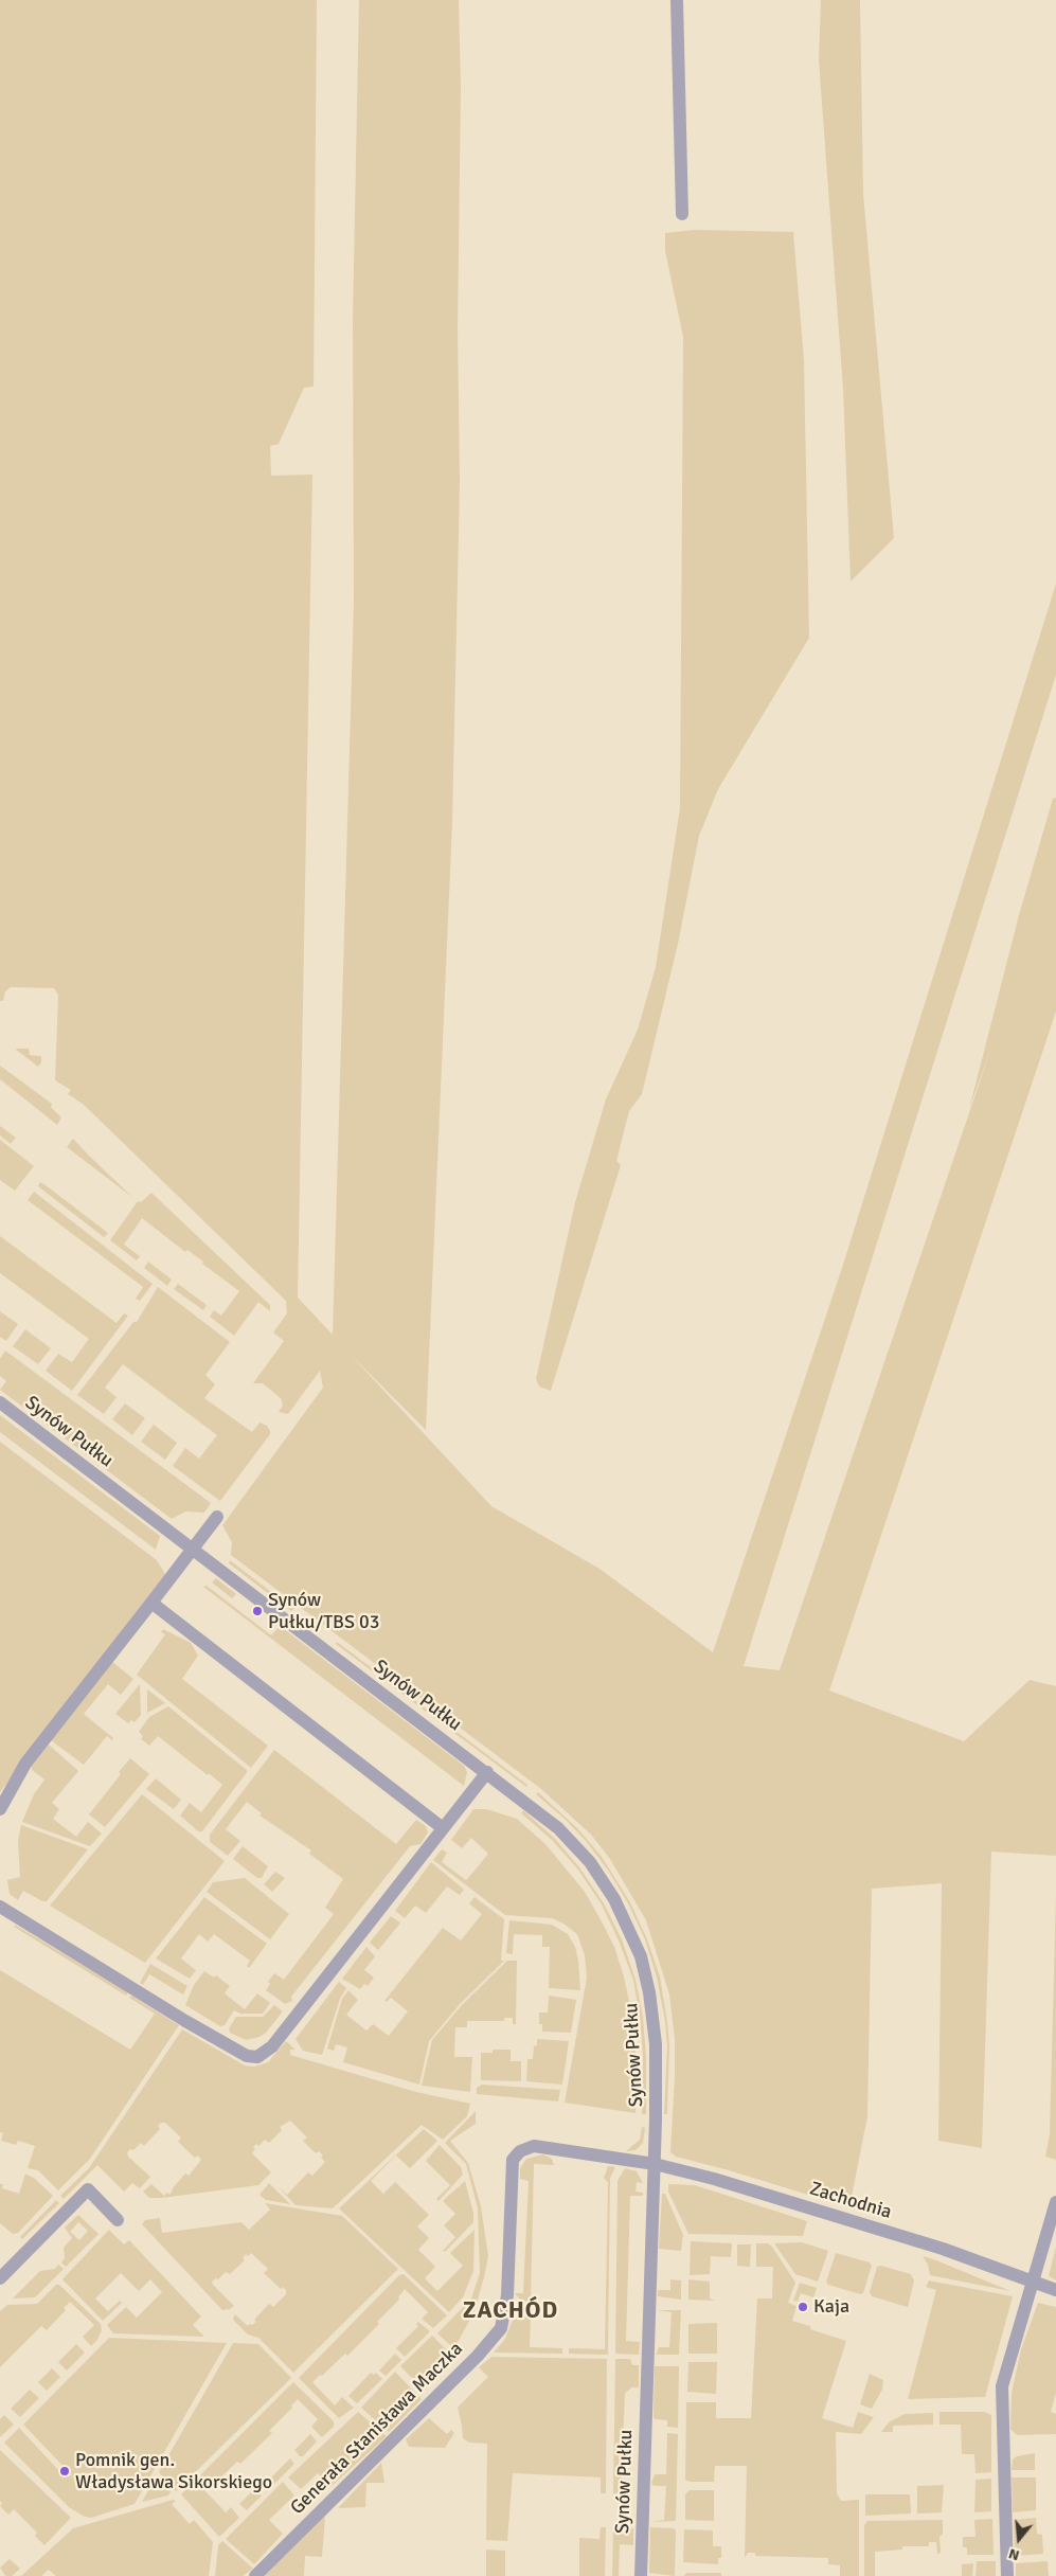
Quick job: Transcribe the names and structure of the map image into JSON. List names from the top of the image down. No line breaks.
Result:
{"streets":{"street":["Synów Pułku","Zachodnia","Generała Stanisława Maczka"]},"crossings":[["Synów Pułku","Zachodnia"],["Synów Pułku","Generała Stanisława Maczka"],["Zachodnia","Generała Stanisława Maczka"]],"districts":["ZACHÓD"],"places":["Synów Pułku/TBS 03","Kaja","Pomnik gen. Władysława Sikorskiego"],"north":"bottom"}
